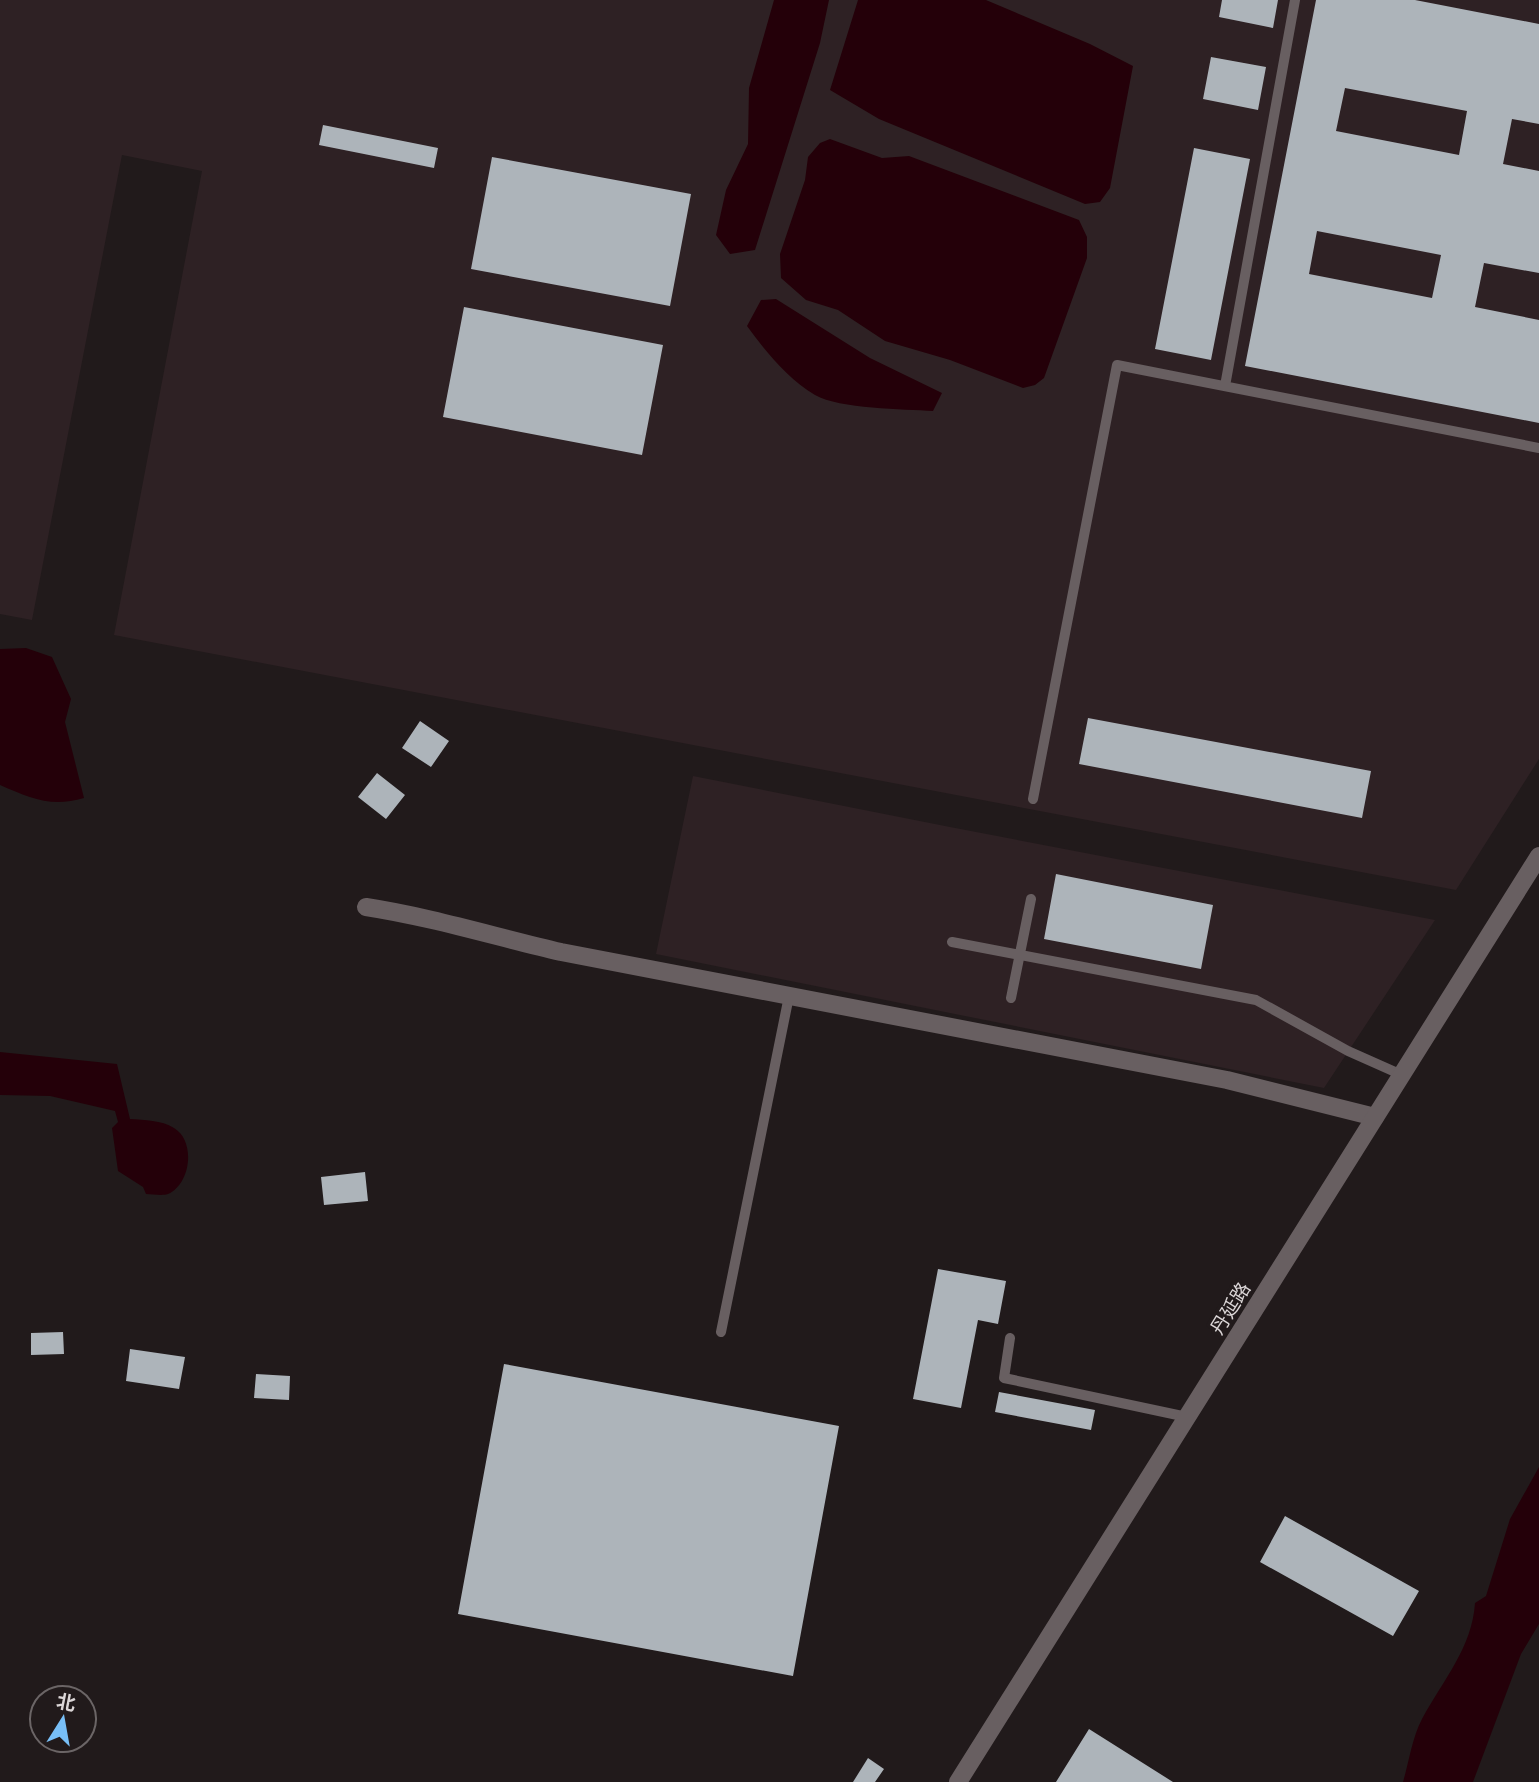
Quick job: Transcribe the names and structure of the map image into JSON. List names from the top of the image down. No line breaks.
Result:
{"streets":{"main road":["丹延路"]},"north":"top"}
